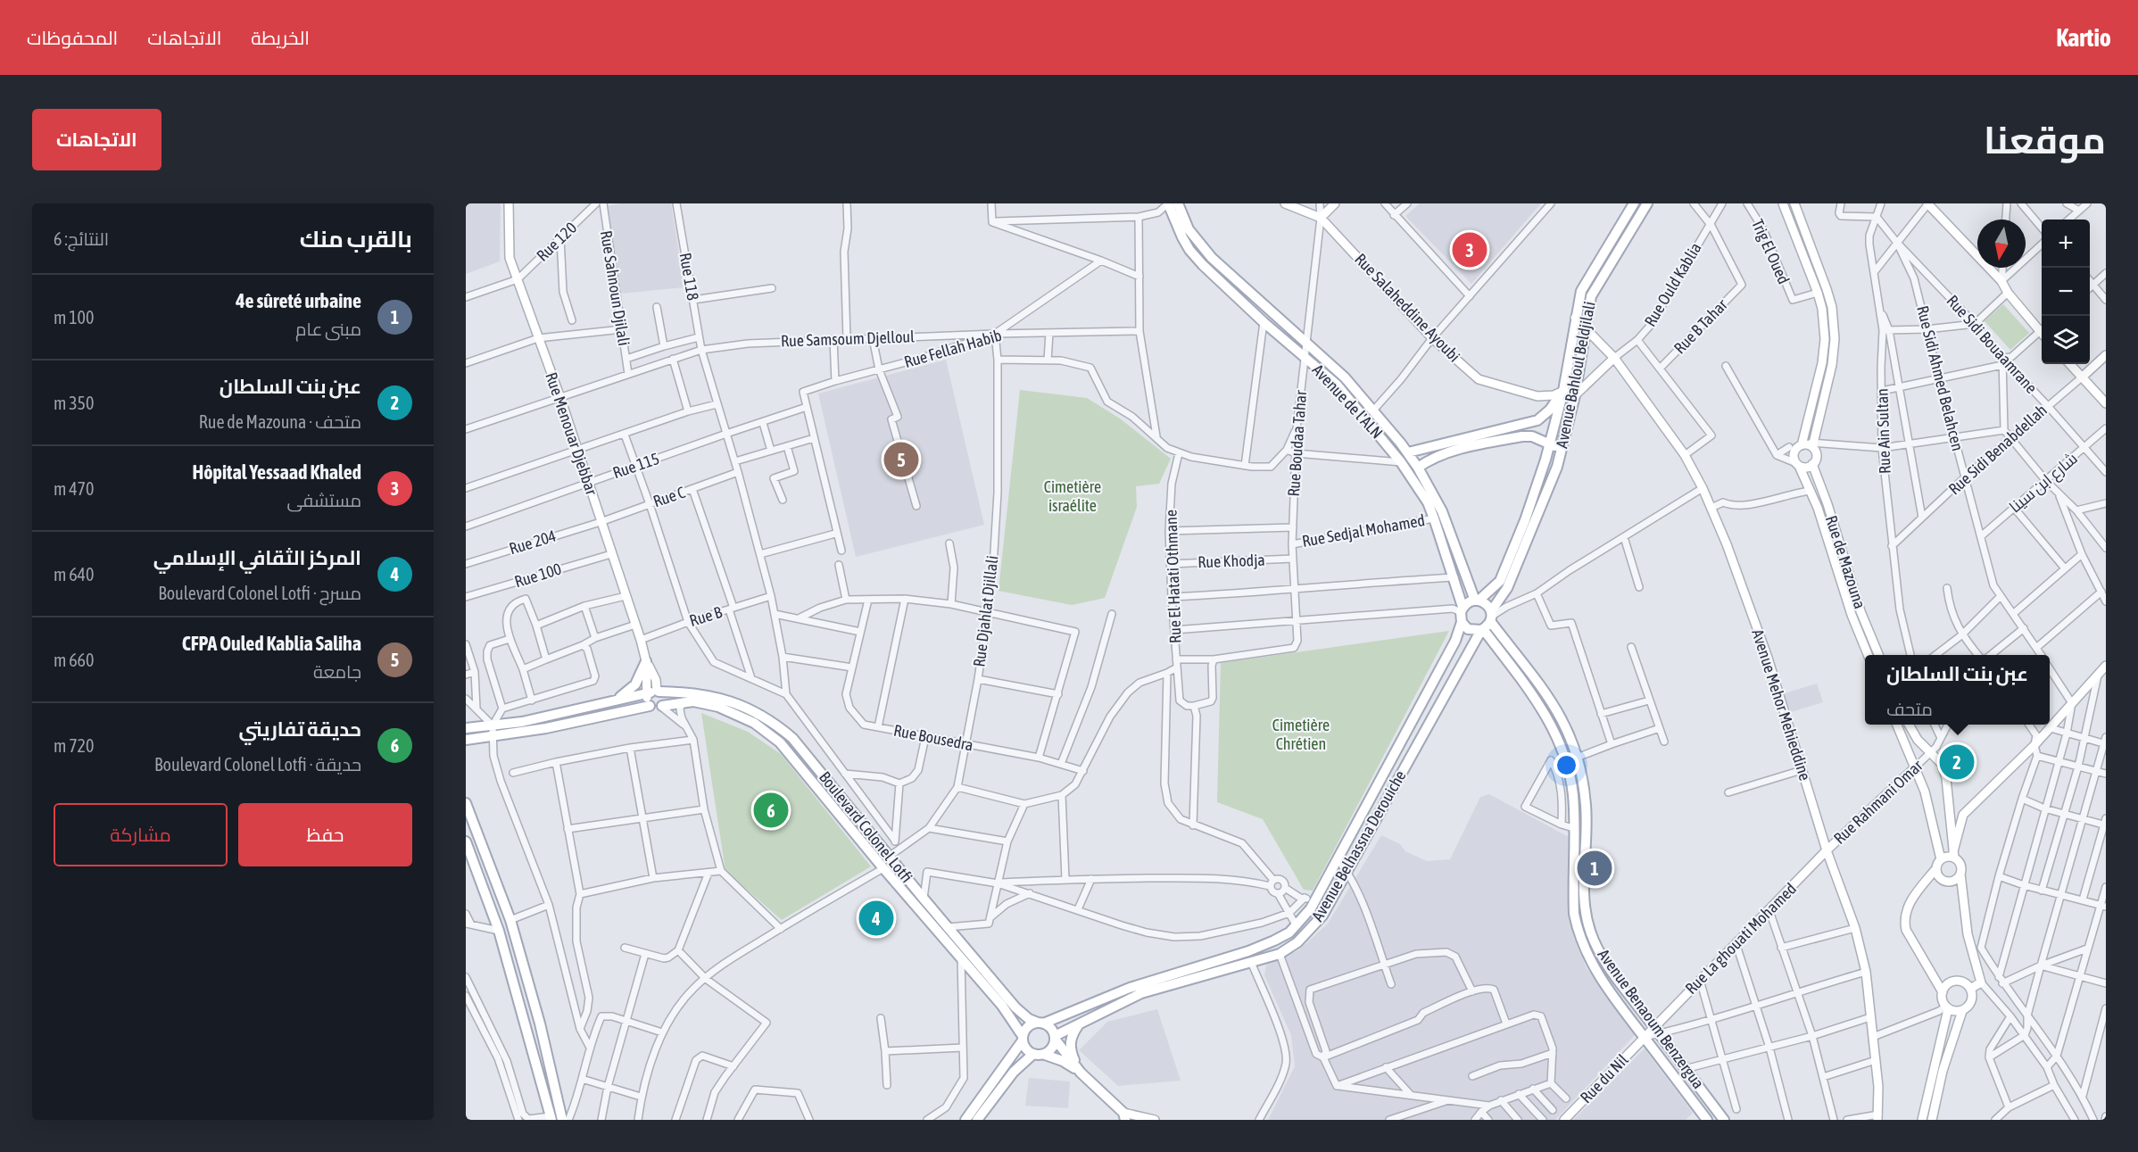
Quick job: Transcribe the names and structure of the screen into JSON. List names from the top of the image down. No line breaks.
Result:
{"streets":{"main road":["Avenue Bahloul Beldjilali","Avenue de l'ALN","Boulevard Colonel Lotfi","Avenue Belhassna Derouiche","Avenue Benaoum Benzergua"],"street":["Rue 120","Trig El Oued","Rue 118","Rue Ould Kablia","Rue Sahnoun Djilali","Rue Salaheddine Ayoubi","Rue B Tahar","Rue Samsoum Djelloul","Rue Sidi Bouaamrane","Rue Fellah Habib","Rue Sidi Ahmed Belahcen","Rue Ain Sultan","Rue Menouar Djebbar","Rue Boudaa Tahar","Rue Sidi Benabdellah","Rue 115","شارع ابن سينا","Rue C","Rue Sedjal Mohamed","Rue 204","Rue Khodja","Rue de Mazouna","Rue 100","Rue El Hatati Othmane","Rue Djahlat Djillali","Rue B","Avenue Mehor Mehieddine","Rue Bousedra","Rue Rahmani Omar","Rue La ghouati Mohamed","Rue du Nil"]},"crossings":[["Rue 120","Rue Menouar Djebbar"],["Rue 118","Rue Samsoum Djelloul"],["Rue 118","Rue 115"],["Rue 118","Rue C"],["Rue 118","Rue B"],["Rue Ould Kablia","Rue B Tahar"],["Rue Ould Kablia","Avenue Mehor Mehieddine"],["Rue Sahnoun Djilali","Rue Samsoum Djelloul"],["Rue Salaheddine Ayoubi","Avenue Bahloul Beldjilali"],["Rue Salaheddine Ayoubi","Rue Boudaa Tahar"],["Rue Samsoum Djelloul","Rue Fellah Habib"],["Rue Samsoum Djelloul","Rue Menouar Djebbar"],["Rue Samsoum Djelloul","Rue Djahlat Djillali"],["Rue Sidi Bouaamrane","Rue Sidi Ahmed Belahcen"],["Rue Sidi Bouaamrane","Rue Sidi Benabdellah"],["Rue Sidi Bouaamrane","شارع ابن سينا"],["Rue Fellah Habib","Rue 115"],["Rue Fellah Habib","Rue Djahlat Djillali"],["Avenue Bahloul Beldjilali","Avenue de l'ALN"],["Avenue Bahloul Beldjilali","Avenue Mehor Mehieddine"],["Avenue Bahloul Beldjilali","Avenue Belhassna Derouiche"],["Avenue Bahloul Beldjilali","Avenue Benaoum Benzergua"],["Rue Sidi Ahmed Belahcen","Rue Sidi Benabdellah"],["Rue Sidi Ahmed Belahcen","شارع ابن سينا"],["Avenue de l'ALN","Rue Boudaa Tahar"],["Avenue de l'ALN","Rue Sedjal Mohamed"],["Avenue de l'ALN","Avenue Belhassna Derouiche"],["Avenue de l'ALN","Avenue Benaoum Benzergua"],["Rue Ain Sultan","Rue Sidi Benabdellah"],["Rue Menouar Djebbar","Rue 115"],["Rue Menouar Djebbar","Rue C"],["Rue Menouar Djebbar","Rue 204"],["Rue Menouar Djebbar","Rue 100"],["Rue Menouar Djebbar","Rue B"],["Rue Menouar Djebbar","Boulevard Colonel Lotfi"],["Rue Boudaa Tahar","Rue Sedjal Mohamed"],["Rue Boudaa Tahar","Rue Khodja"],["Rue C","Rue 204"],["Rue Khodja","Rue El Hatati Othmane"],["Rue Djahlat Djillali","Rue Bousedra"],["Rue Djahlat Djillali","Boulevard Colonel Lotfi"],["Avenue Mehor Mehieddine","Rue Rahmani Omar"],["Avenue Mehor Mehieddine","Rue La ghouati Mohamed"],["Rue Rahmani Omar","Rue La ghouati Mohamed"],["Boulevard Colonel Lotfi","Avenue Belhassna Derouiche"],["Avenue Belhassna Derouiche","Avenue Benaoum Benzergua"],["Rue La ghouati Mohamed","Avenue Benaoum Benzergua"],["Rue La ghouati Mohamed","Rue du Nil"],["Avenue Benaoum Benzergua","Rue du Nil"]],"parks":["Cimetière israélite","Cimetière Chrétien"],"north":"bottom","page":{"header":"Kartio","nav":["الخريطة","الاتجاهات","المحفوظات"],"title":"موقعنا","buttons":["الاتجاهات",["حفظ","مشاركة"]],"heading":["بالقرب منك","النتائج: 6"],"map_buttons":["+","−"],"pins":["3","5","2","6","1","4"],"list":[{"mark":"1","name":"4e sûreté urbaine","note":"مبنى عام","value":"100 m"},{"mark":"2","name":"عبن بنت السلطان","note":"متحف · Rue de Mazouna","value":"350 m"},{"mark":"3","name":"Hôpital Yessaad Khaled","note":"مستشفى","value":"470 m"},{"mark":"4","name":"المركز الثقافي الإسلامي","note":"مسرح · Boulevard Colonel Lotfi","value":"640 m"},{"mark":"5","name":"CFPA Ouled Kablia Saliha","note":"جامعة","value":"660 m"},{"mark":"6","name":"حديقة تفاريتي","note":"حديقة · Boulevard Colonel Lotfi","value":"720 m"}],"popup":["عبن بنت السلطان","متحف"]}}
